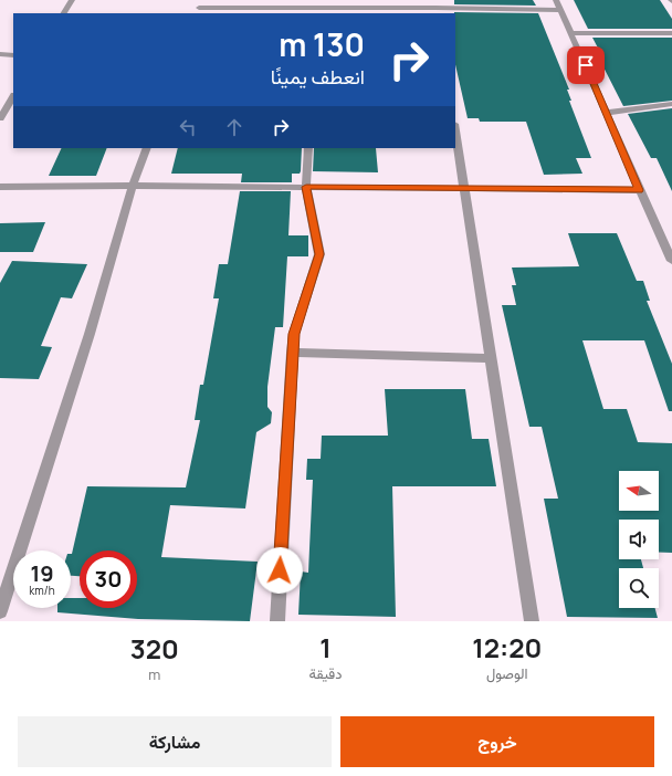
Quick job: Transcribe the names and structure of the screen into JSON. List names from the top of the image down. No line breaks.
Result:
{"north":"left","page":{"turn":["130 m","انعطف يمينًا"],"speed":"19 km/h","limit":"30","eta":["12:20","الوصول","1","دقيقة","320","m"],"buttons":["خروج","مشاركة"]}}
